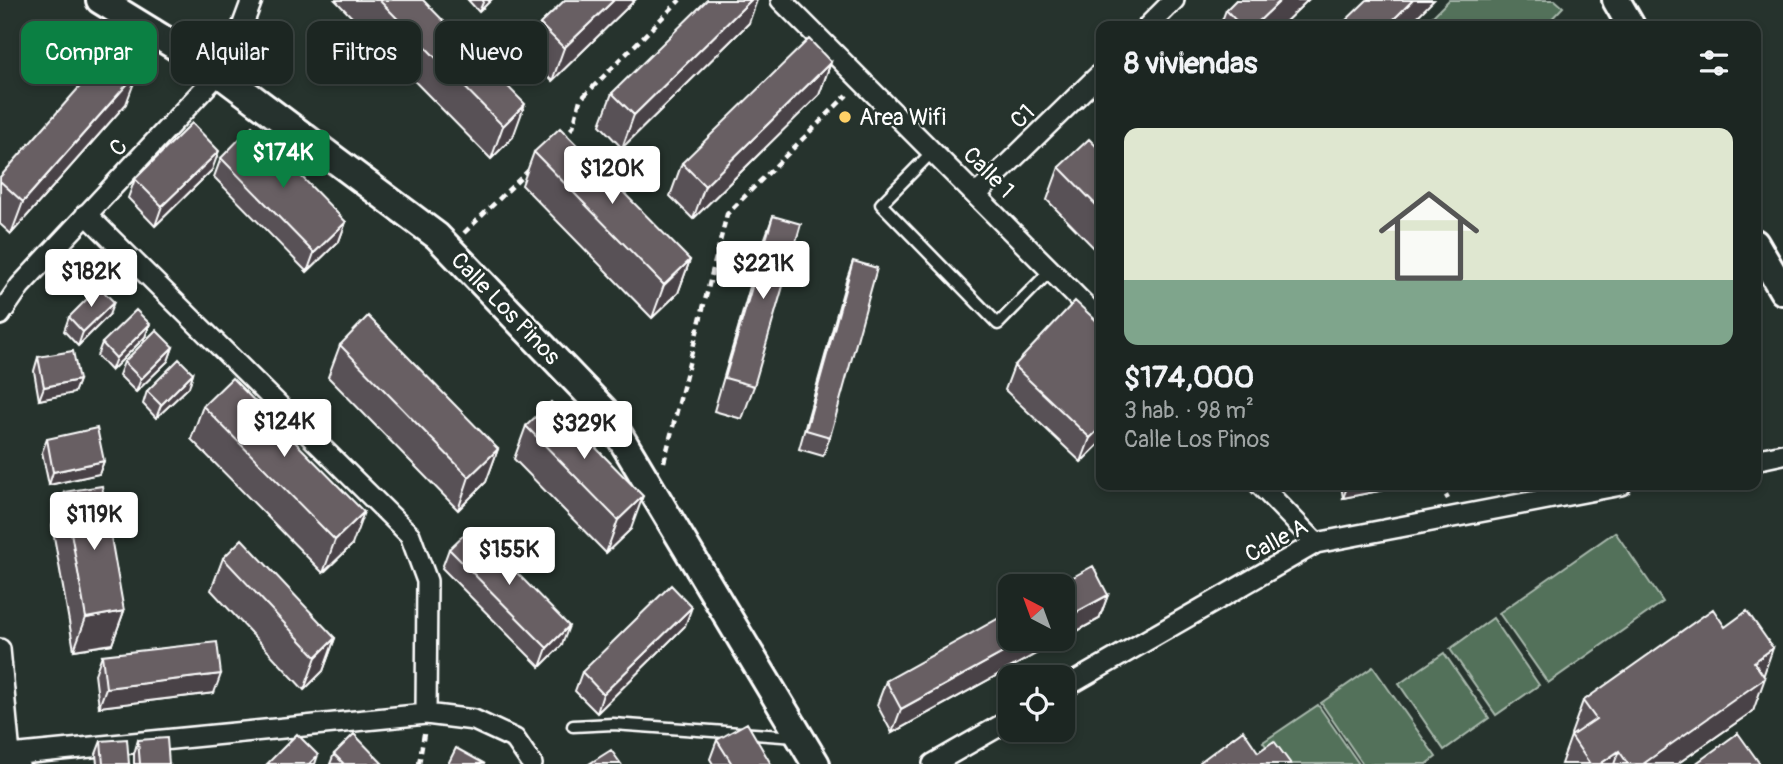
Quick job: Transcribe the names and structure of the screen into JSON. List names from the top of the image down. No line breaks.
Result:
{"streets":{"street":["C1","C","Calle 1","Calle Los Pinos","Calle A"]},"crossings":[["C1","Calle 1"]],"places":["Area Wifi"],"north":"top left","page":{"chip":["Comprar","Alquilar","Filtros","Nuevo"],"heading":"8 viviendas","list":[{"name":"$174,000","note":"3 hab. · 98 m² · Calle Los Pinos"}],"price":["$174K","$120K","$221K","$182K","$124K","$329K","$119K","$155K"]}}
